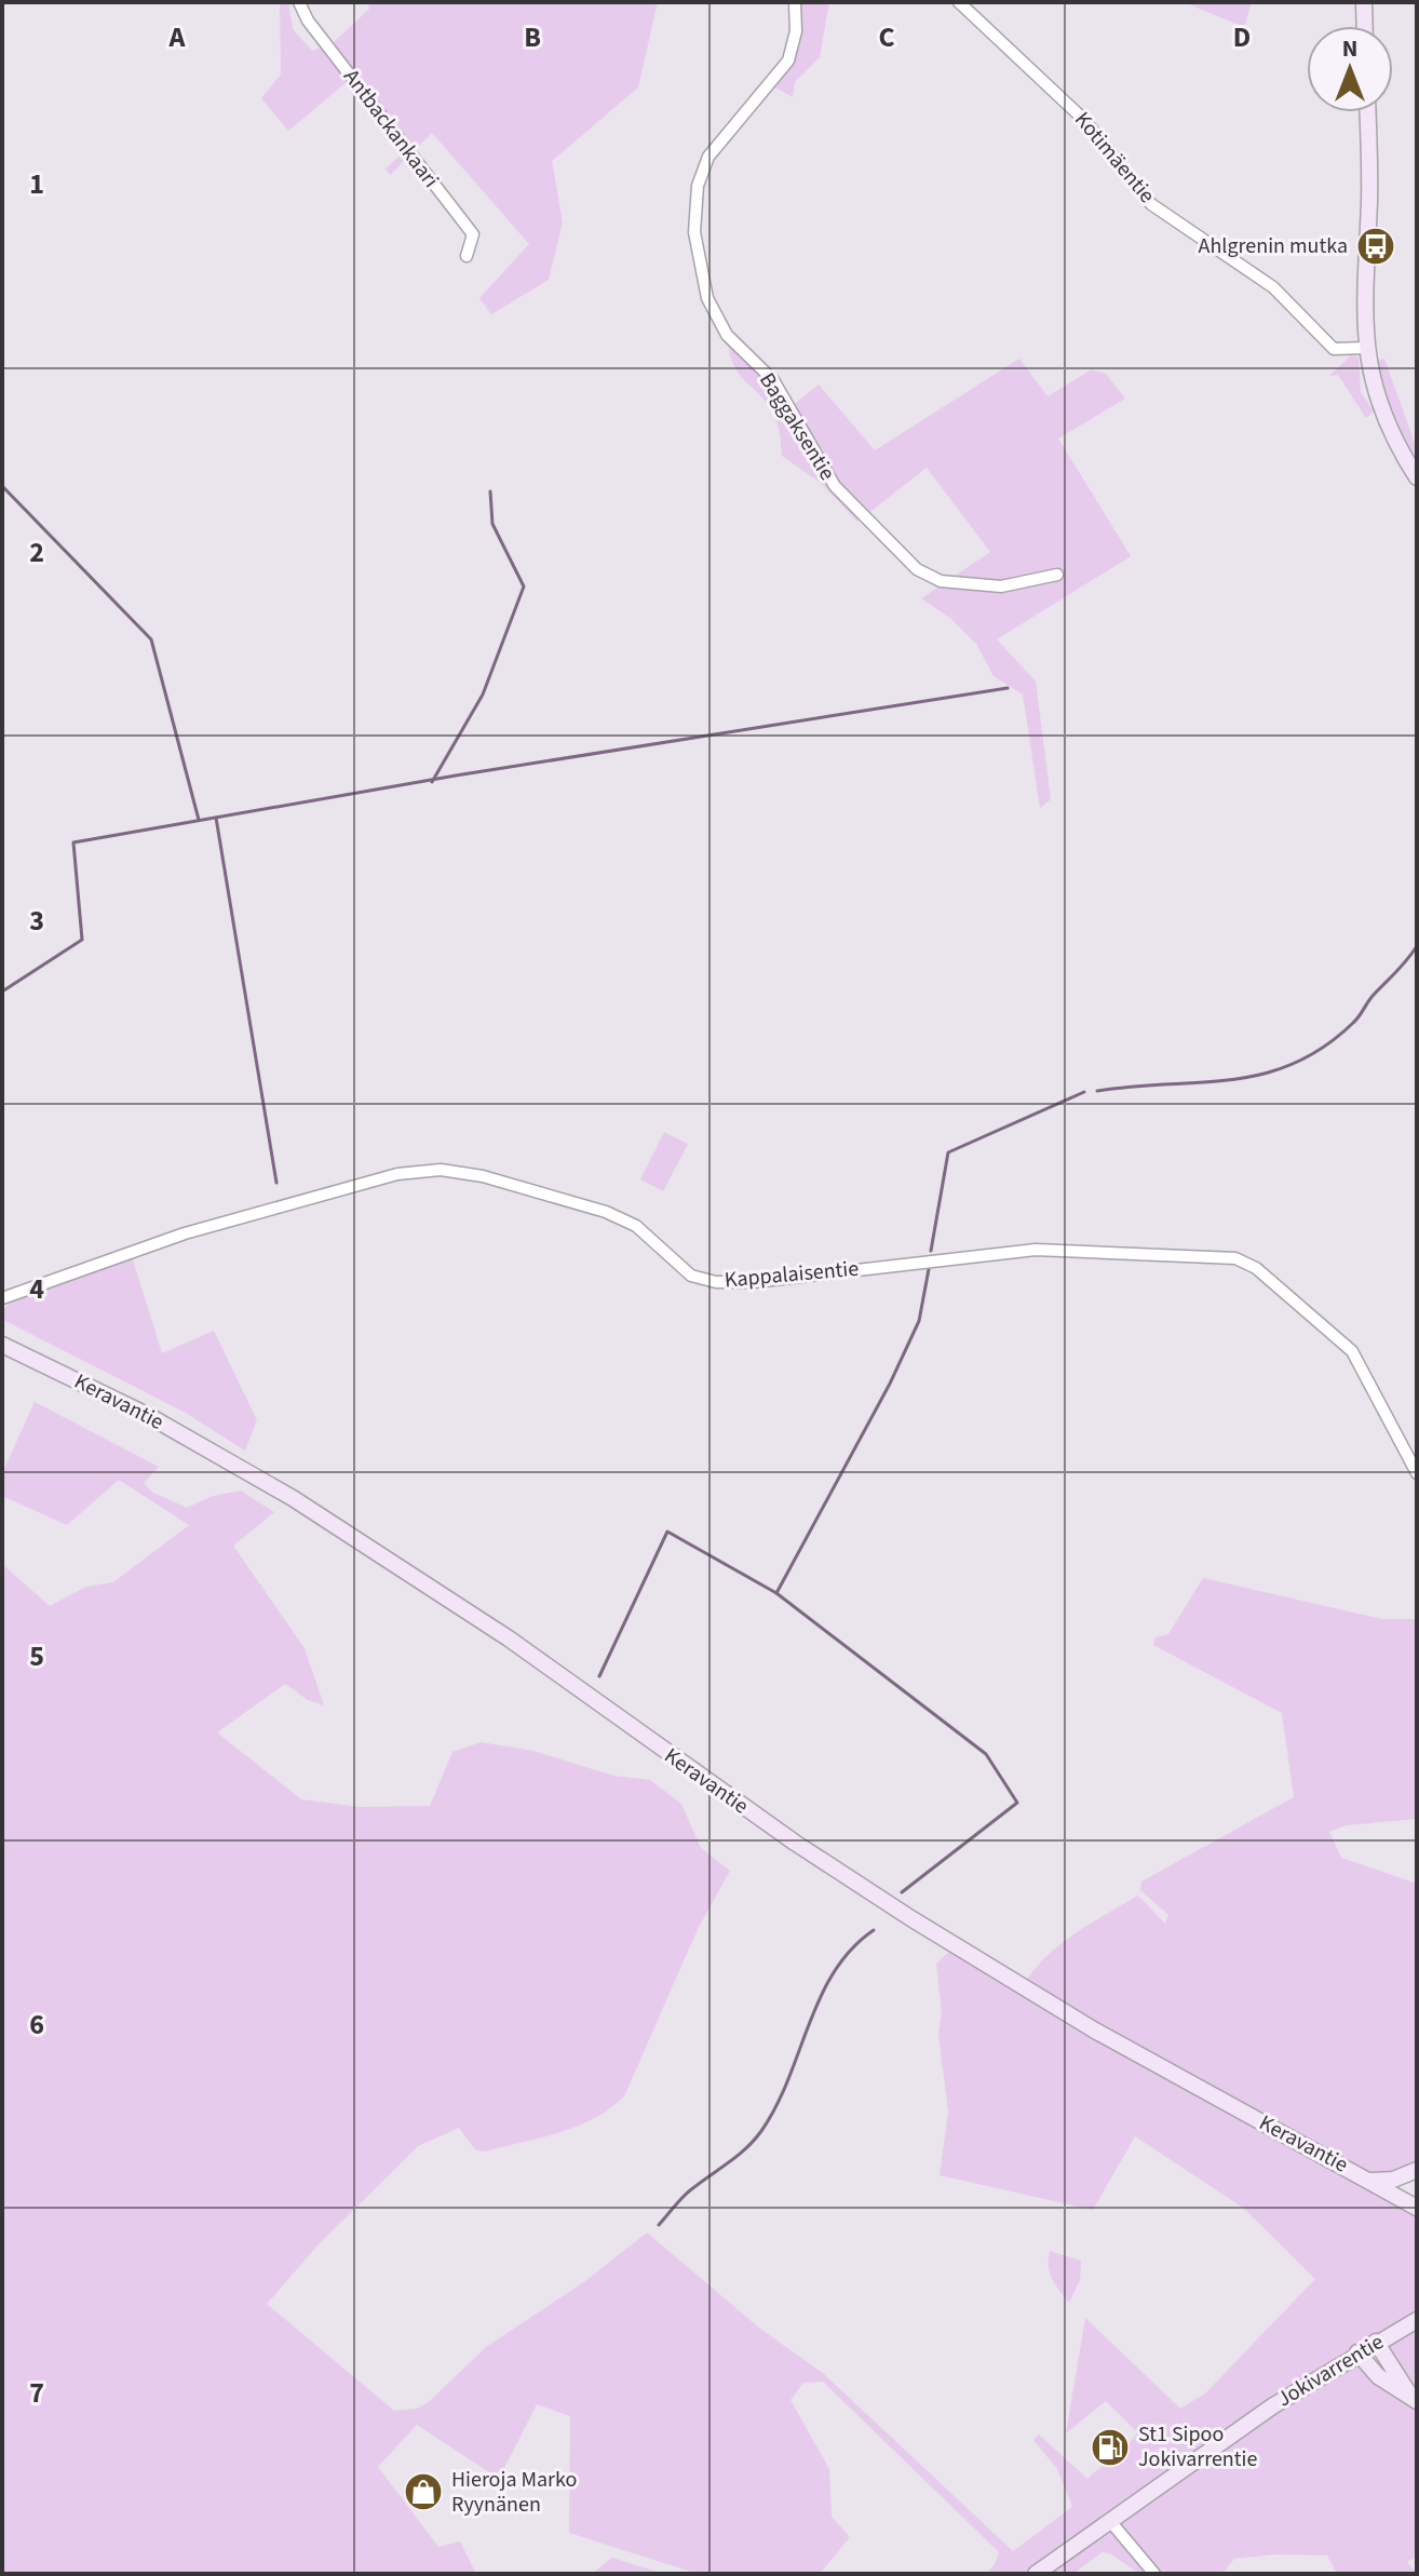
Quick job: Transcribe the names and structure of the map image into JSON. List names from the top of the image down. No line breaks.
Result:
{"streets":{"main road":["Keravantie","Jokivarrentie"],"street":["Antbackankaari","Kotimäentie","Baggaksentie","Kappalaisentie"]},"places":{"bus stop":["Ahlgrenin mutka"],"fuel station":["St1 Sipoo Jokivarrentie"],"shop":["Hieroja Marko Ryynänen"]},"north":"top","grid":{"columns":["A","B","C","D"],"rows":["1","2","3","4","5","6","7"]}}
